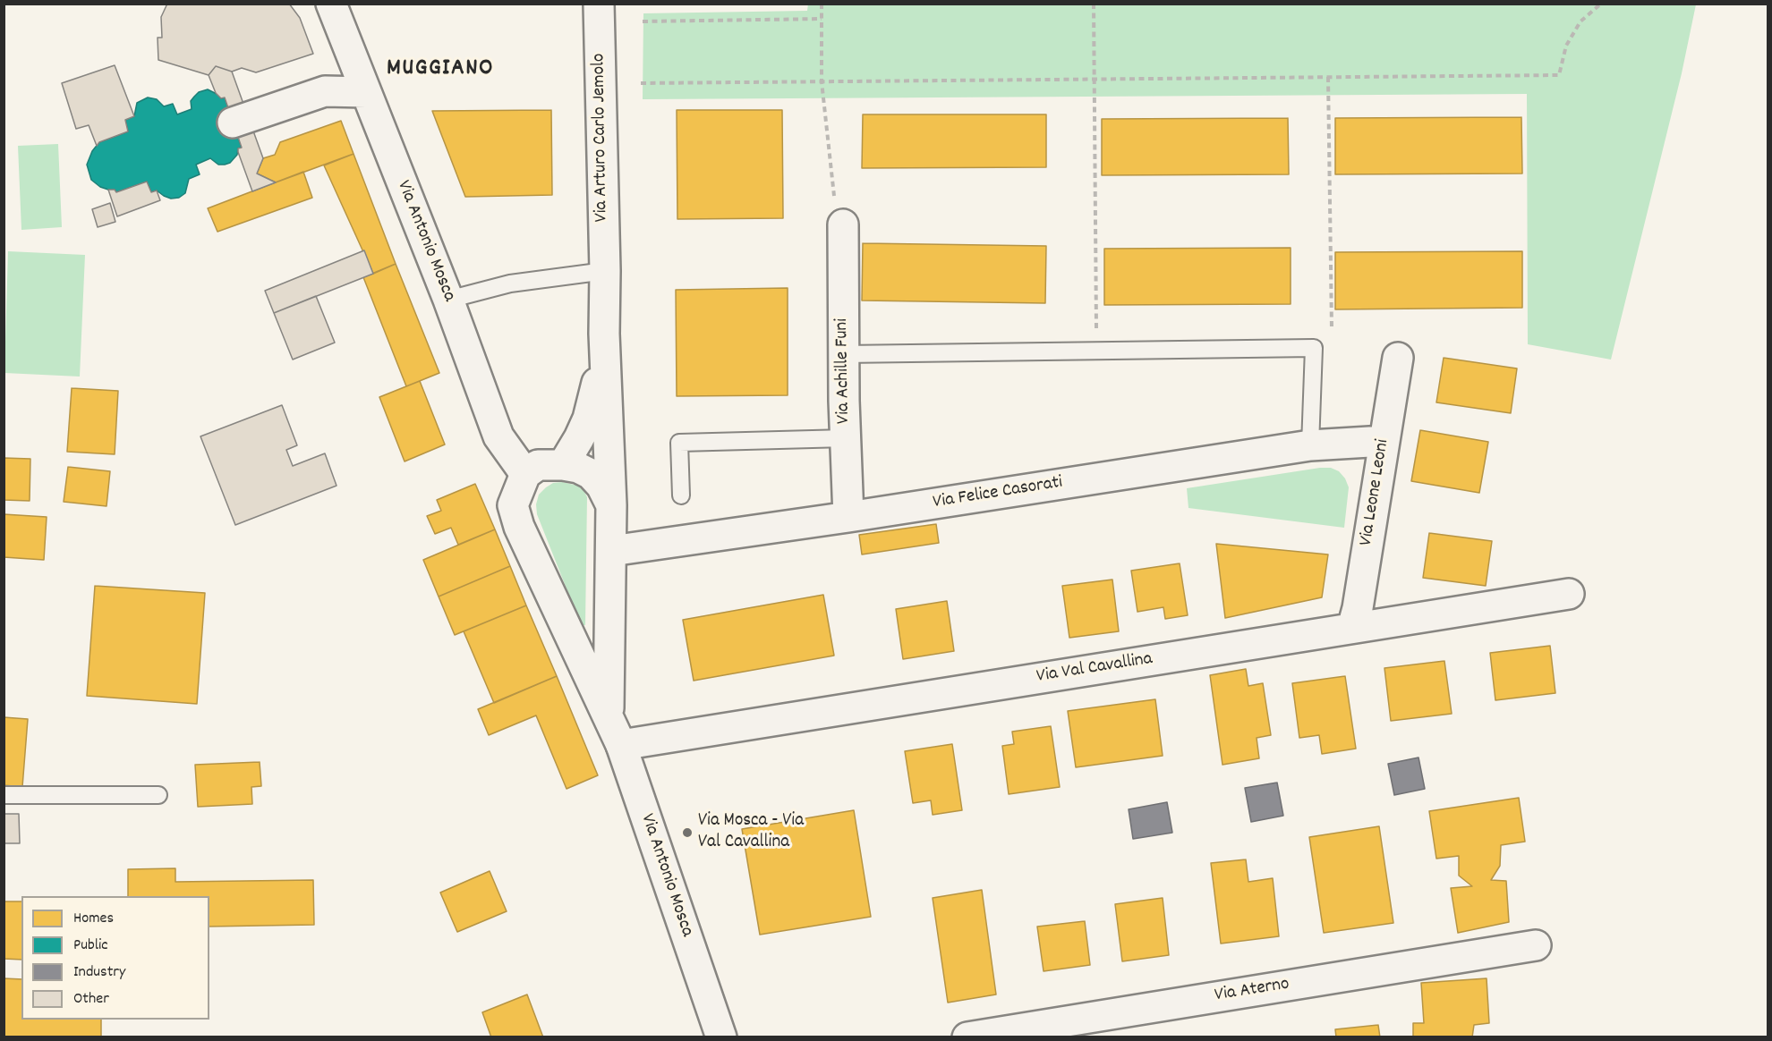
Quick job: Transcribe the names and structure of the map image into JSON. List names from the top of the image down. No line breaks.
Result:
{"streets":{"street":["Via Arturo Carlo Jemolo","Via Antonio Mosca","Via Achille Funi","Via Leone Leoni","Via Felice Casorati","Via Val Cavallina","Via Aterno"]},"crossings":[["Via Arturo Carlo Jemolo","Via Antonio Mosca"],["Via Arturo Carlo Jemolo","Via Felice Casorati"],["Via Antonio Mosca","Via Val Cavallina"],["Via Achille Funi","Via Felice Casorati"],["Via Leone Leoni","Via Felice Casorati"],["Via Leone Leoni","Via Val Cavallina"]],"districts":["MUGGIANO"],"places":["Via Mosca - Via Val Cavallina"],"legend":["Homes","Public","Industry","Other"]}
